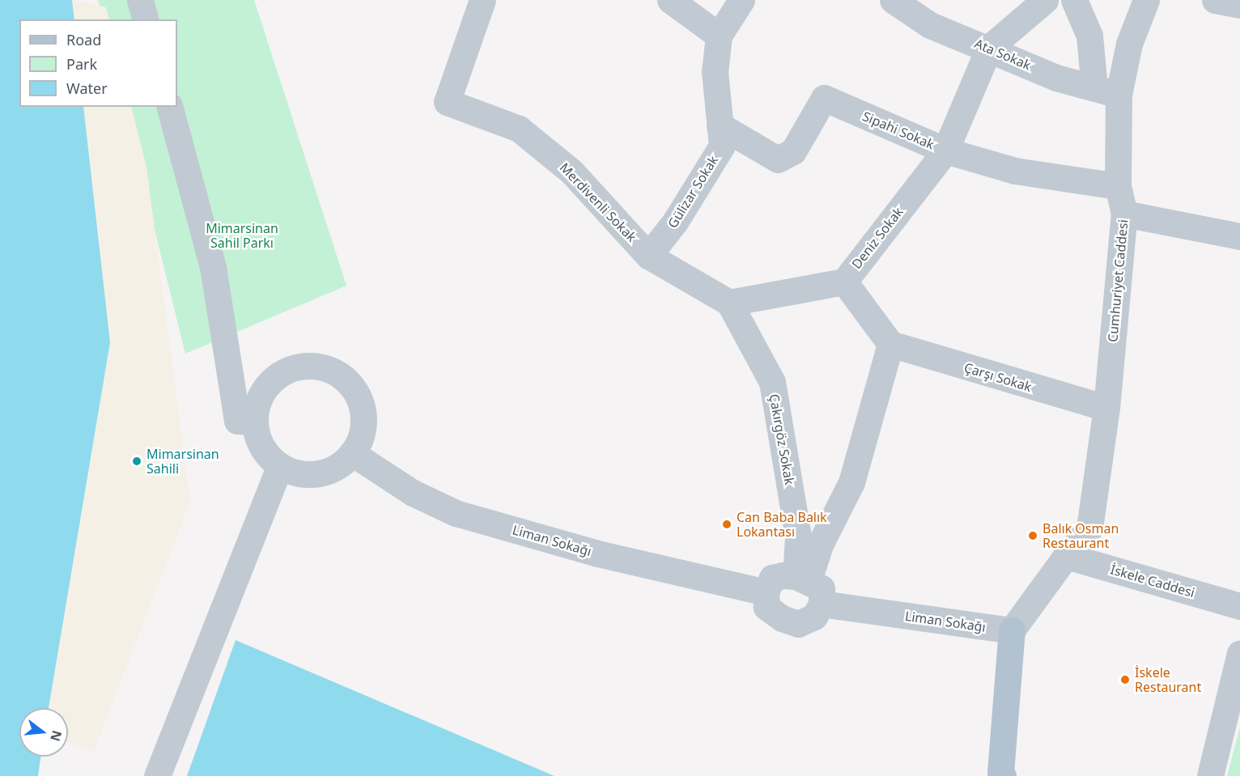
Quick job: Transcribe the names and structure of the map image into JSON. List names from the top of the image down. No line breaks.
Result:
{"streets":{"street":["Ata Sokak","Sipahi Sokak","Gülizar Sokak","Merdivenli Sokak","Deniz Sokak","Cumhuriyet Caddesi","Çarşı Sokak","Çakırgöz Sokak","Liman Sokağı","İskele Caddesi"]},"crossings":[["Ata Sokak","Deniz Sokak"],["Ata Sokak","Cumhuriyet Caddesi"],["Sipahi Sokak","Gülizar Sokak"],["Sipahi Sokak","Deniz Sokak"],["Sipahi Sokak","Cumhuriyet Caddesi"],["Gülizar Sokak","Merdivenli Sokak"],["Merdivenli Sokak","Çakırgöz Sokak"],["Deniz Sokak","Çarşı Sokak"],["Cumhuriyet Caddesi","Çarşı Sokak"],["Cumhuriyet Caddesi","Liman Sokağı"],["Cumhuriyet Caddesi","İskele Caddesi"],["Çakırgöz Sokak","Liman Sokağı"]],"parks":["Mimarsinan Sahil Parkı"],"places":["Mimarsinan Sahili","Can Baba Balık Lokantası","Balık Osman Restaurant","İskele Restaurant"],"legend":["Road","Park","Water"],"north":"right"}
